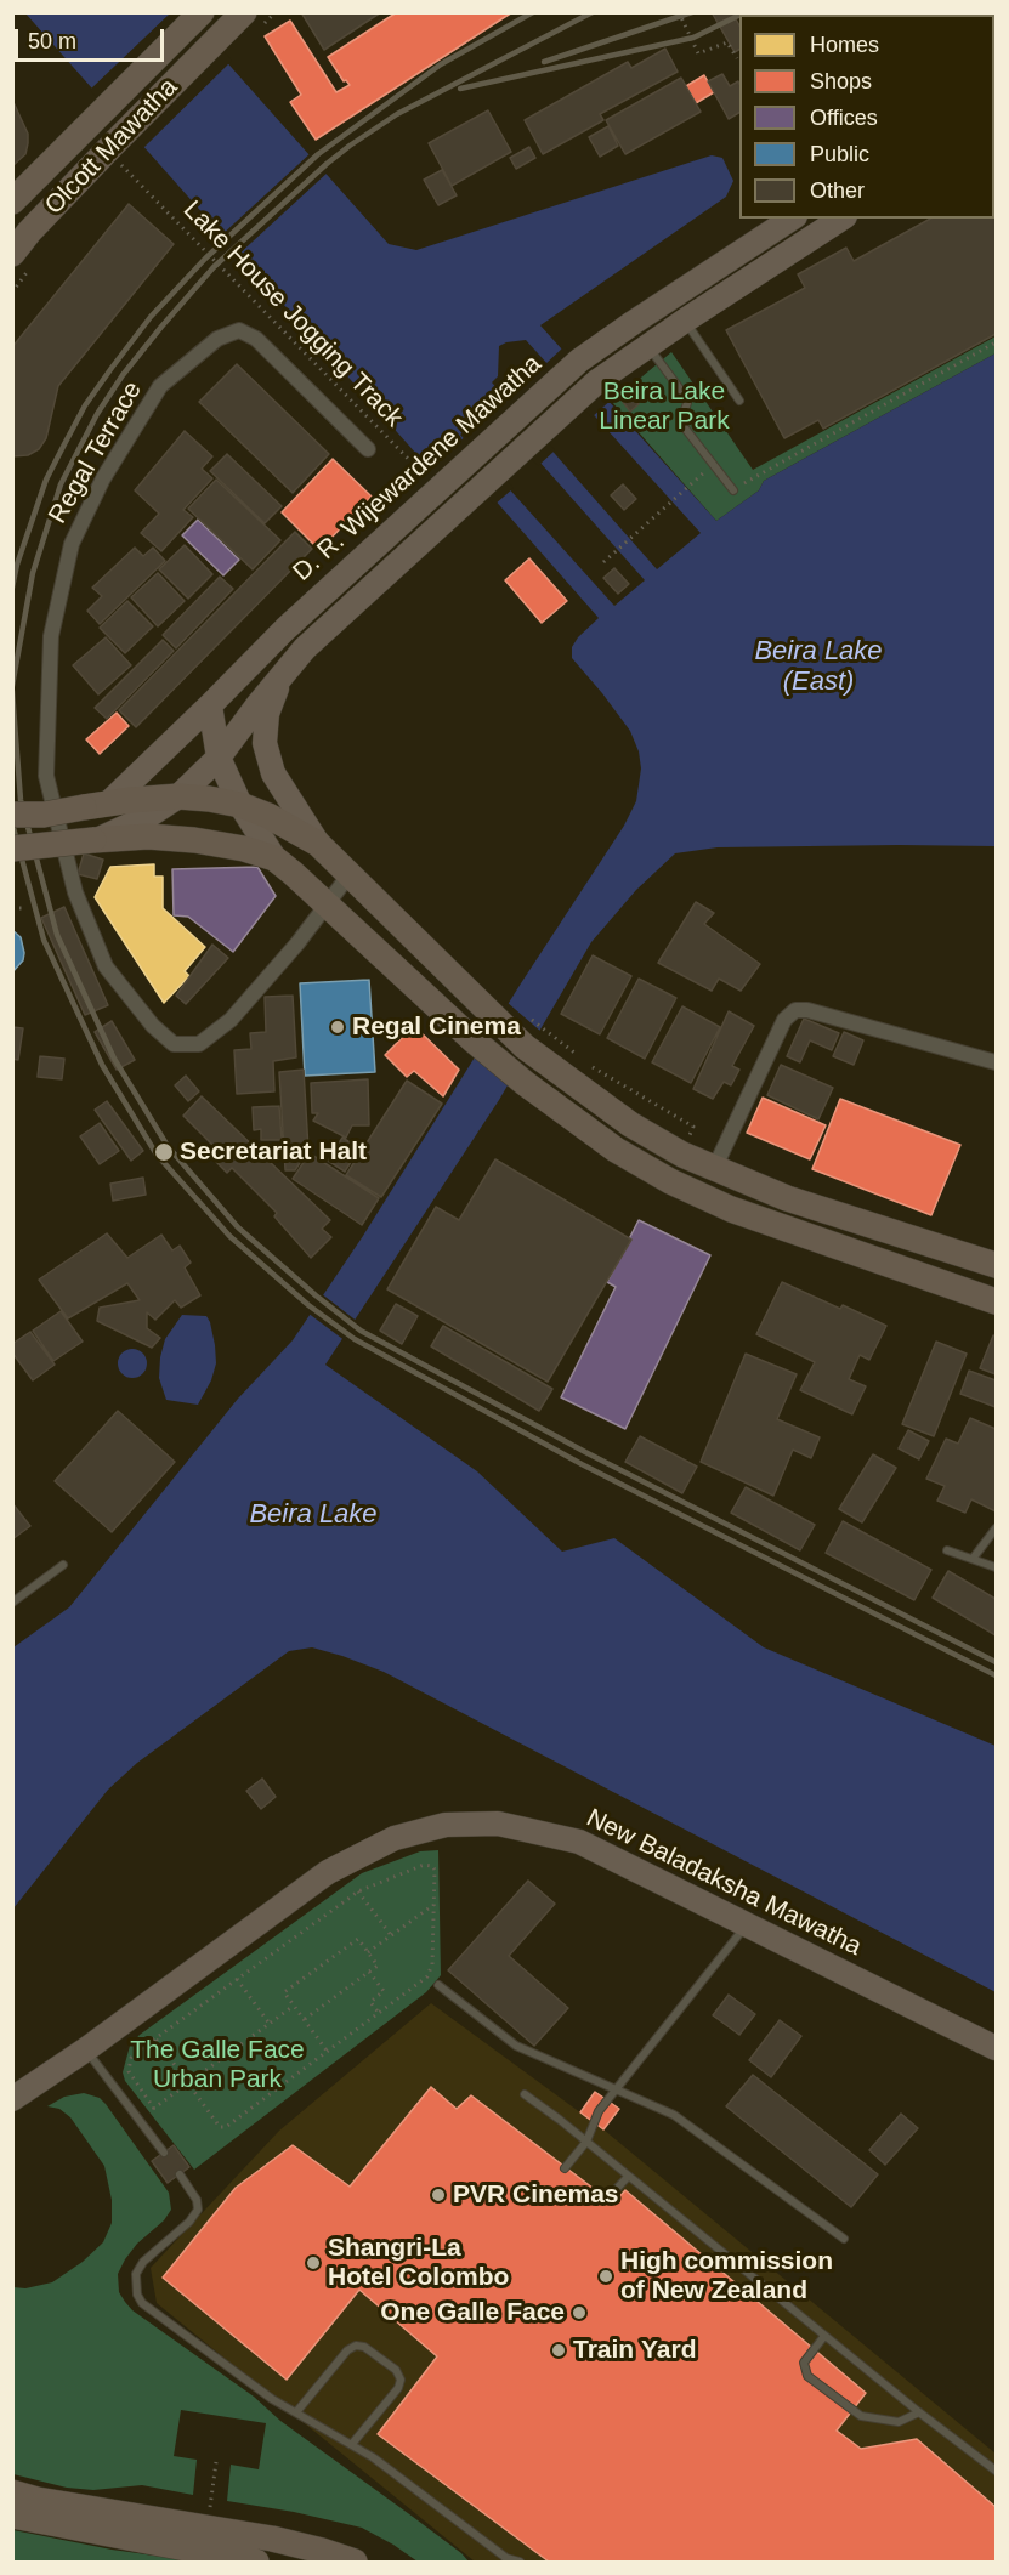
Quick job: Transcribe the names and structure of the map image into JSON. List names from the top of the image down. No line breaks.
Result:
{"streets":{"highway":["Olcott Mawatha"],"main road":["D. R. Wijewardene Mawatha","New Baladaksha Mawatha"],"street":["Regal Terrace"],"path":["Lake House Jogging Track"]},"crossings":[["Olcott Mawatha","Lake House Jogging Track"],["Lake House Jogging Track","D. R. Wijewardene Mawatha"]],"water":["Beira Lake (East)","Beira Lake"],"parks":["Beira Lake Linear Park","The Galle Face Urban Park"],"places":["Regal Cinema","Secretariat Halt","PVR Cinemas","Shangri-La Hotel Colombo","High commission of New Zealand","One Galle Face","Train Yard"],"legend":["Homes","Shops","Offices","Public","Other"],"scale_bar":"50 m"}
